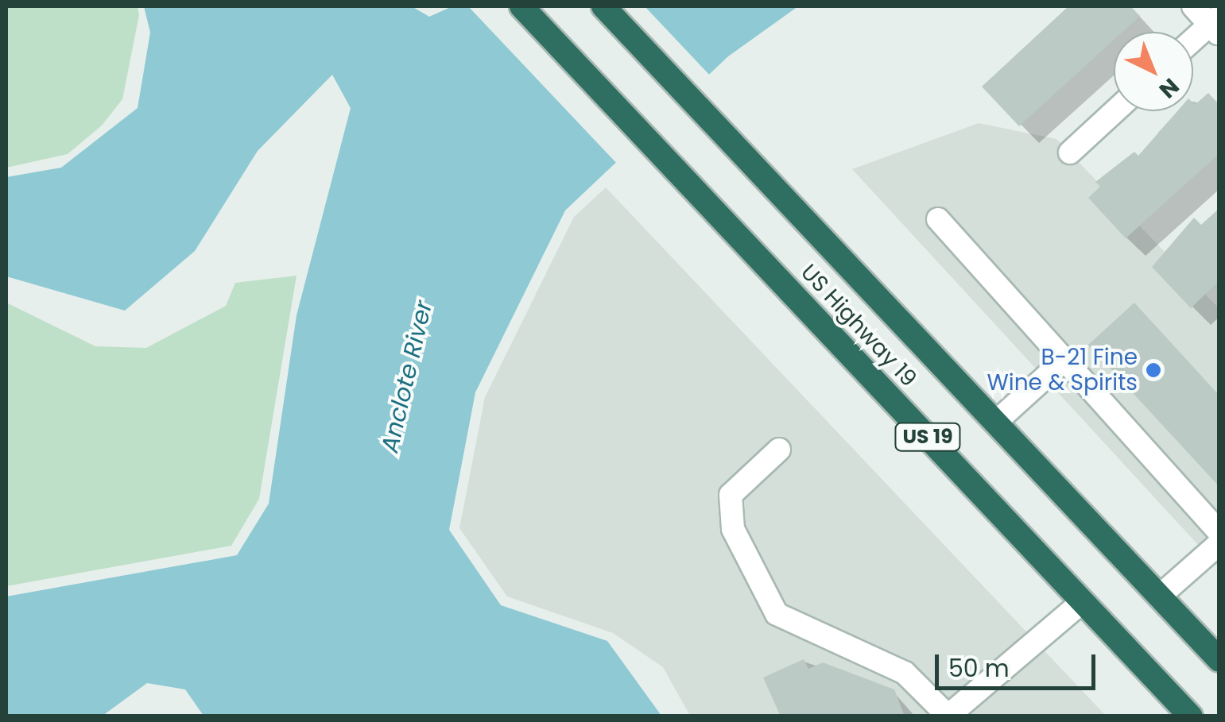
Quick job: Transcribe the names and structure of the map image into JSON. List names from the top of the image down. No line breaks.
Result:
{"streets":{"highway":["US Highway 19","US 19"]},"water":["Anclote River"],"places":["B-21 Fine Wine & Spirits"],"scale_bar":"50 m","north":"bottom right"}
